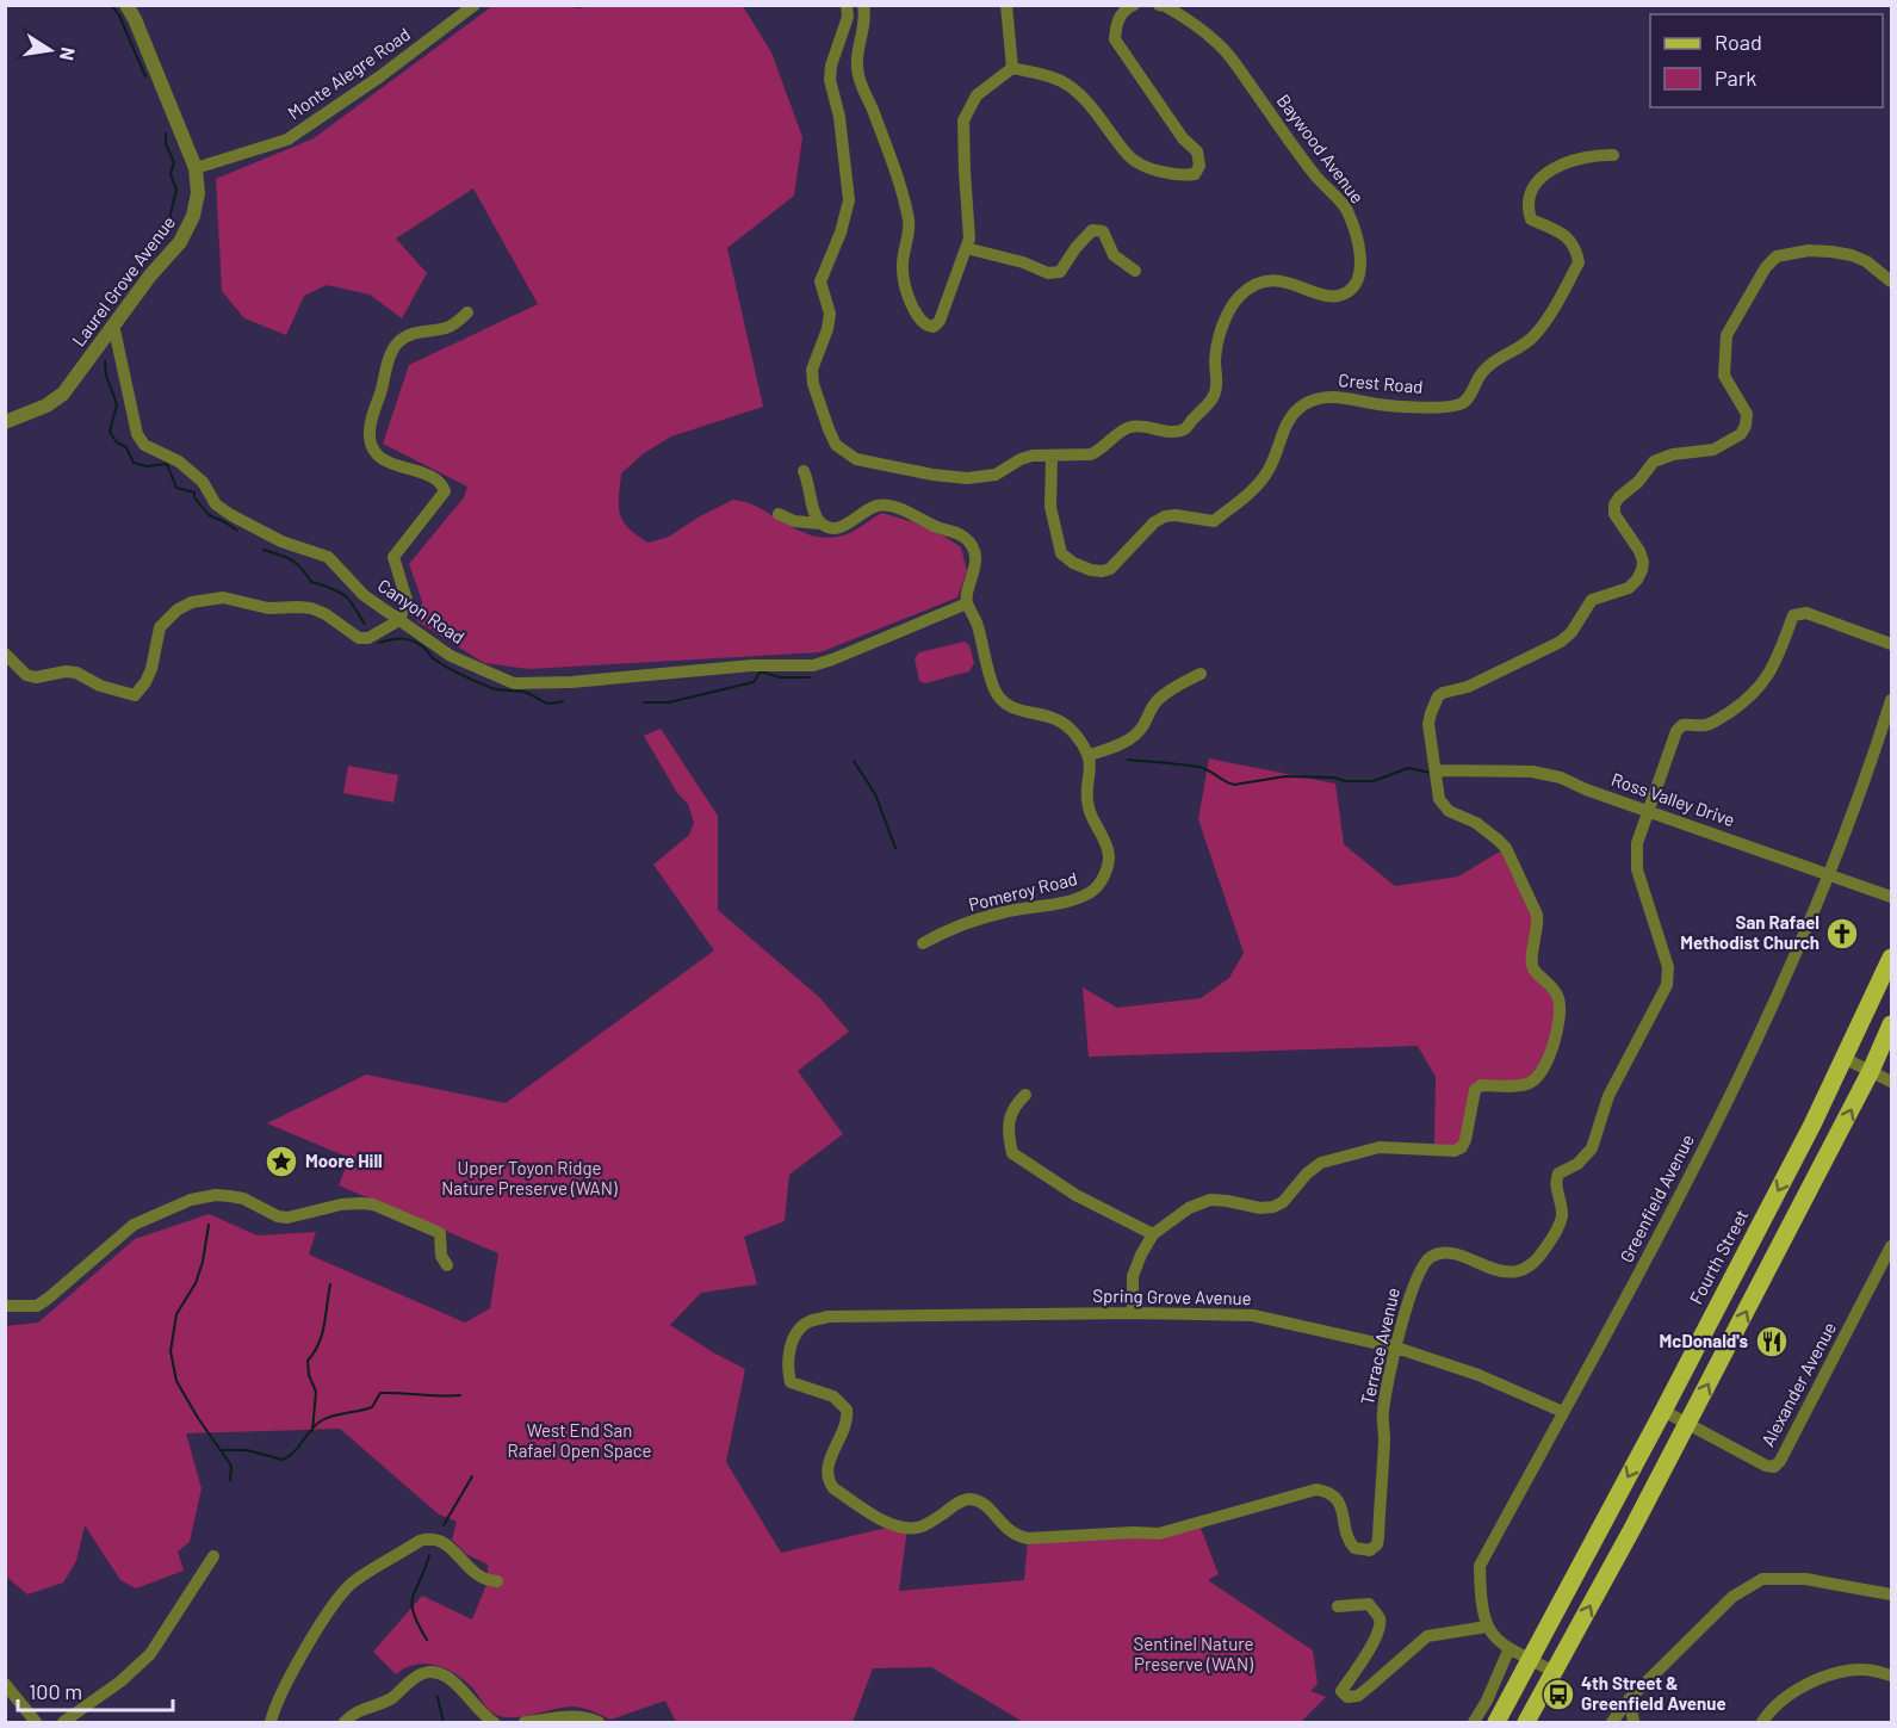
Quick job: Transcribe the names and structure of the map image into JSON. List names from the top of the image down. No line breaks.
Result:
{"streets":{"main road":["Fourth Street"],"street":["Monte Alegre Road","Baywood Avenue","Laurel Grove Avenue","Crest Road","Canyon Road","Ross Valley Drive","Pomeroy Road","Greenfield Avenue","Spring Grove Avenue","Terrace Avenue","Alexander Avenue"]},"crossings":[["Monte Alegre Road","Laurel Grove Avenue"],["Baywood Avenue","Crest Road"],["Laurel Grove Avenue","Canyon Road"],["Ross Valley Drive","Greenfield Avenue"],["Ross Valley Drive","Terrace Avenue"],["Greenfield Avenue","Spring Grove Avenue"],["Fourth Street","Alexander Avenue"],["Spring Grove Avenue","Terrace Avenue"]],"parks":["Upper Toyon Ridge Nature Preserve (WAN)","West End San Rafael Open Space","Sentinel Nature Preserve (WAN)"],"places":{"church":["San Rafael Methodist Church"],"place":["Moore Hill"],"restaurant":["McDonald's"],"bus stop":["4th Street & Greenfield Avenue"]},"legend":["Road","Park"],"scale_bar":"100 m","north":"right"}
